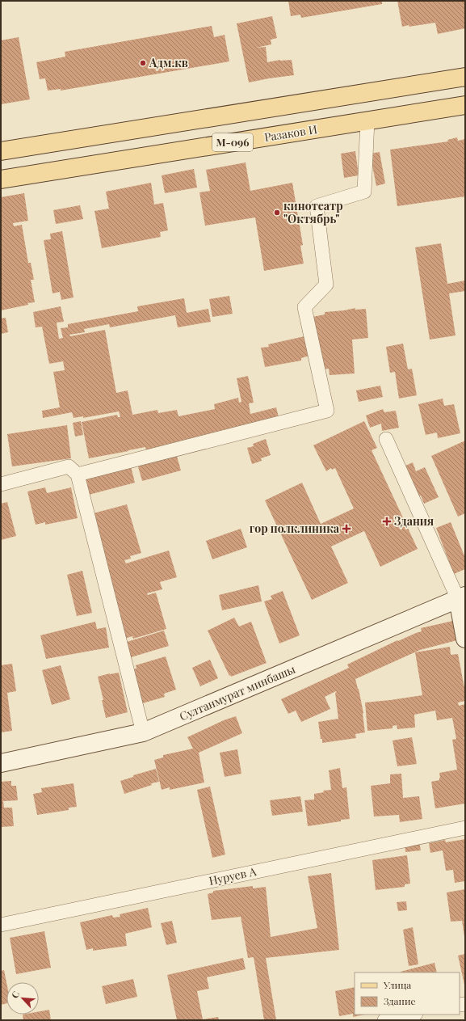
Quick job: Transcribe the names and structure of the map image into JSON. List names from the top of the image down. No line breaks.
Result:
{"streets":{"main road":["Разаков И","М-096"],"street":["Султанмурат минбашы","Нуруев А"]},"places":{"other":["Адм.кв","кинотеатр \"Октябрь\""],"health":["Здания","гор полклиника"]},"legend":["Улица","Здание"],"north":"top left"}
